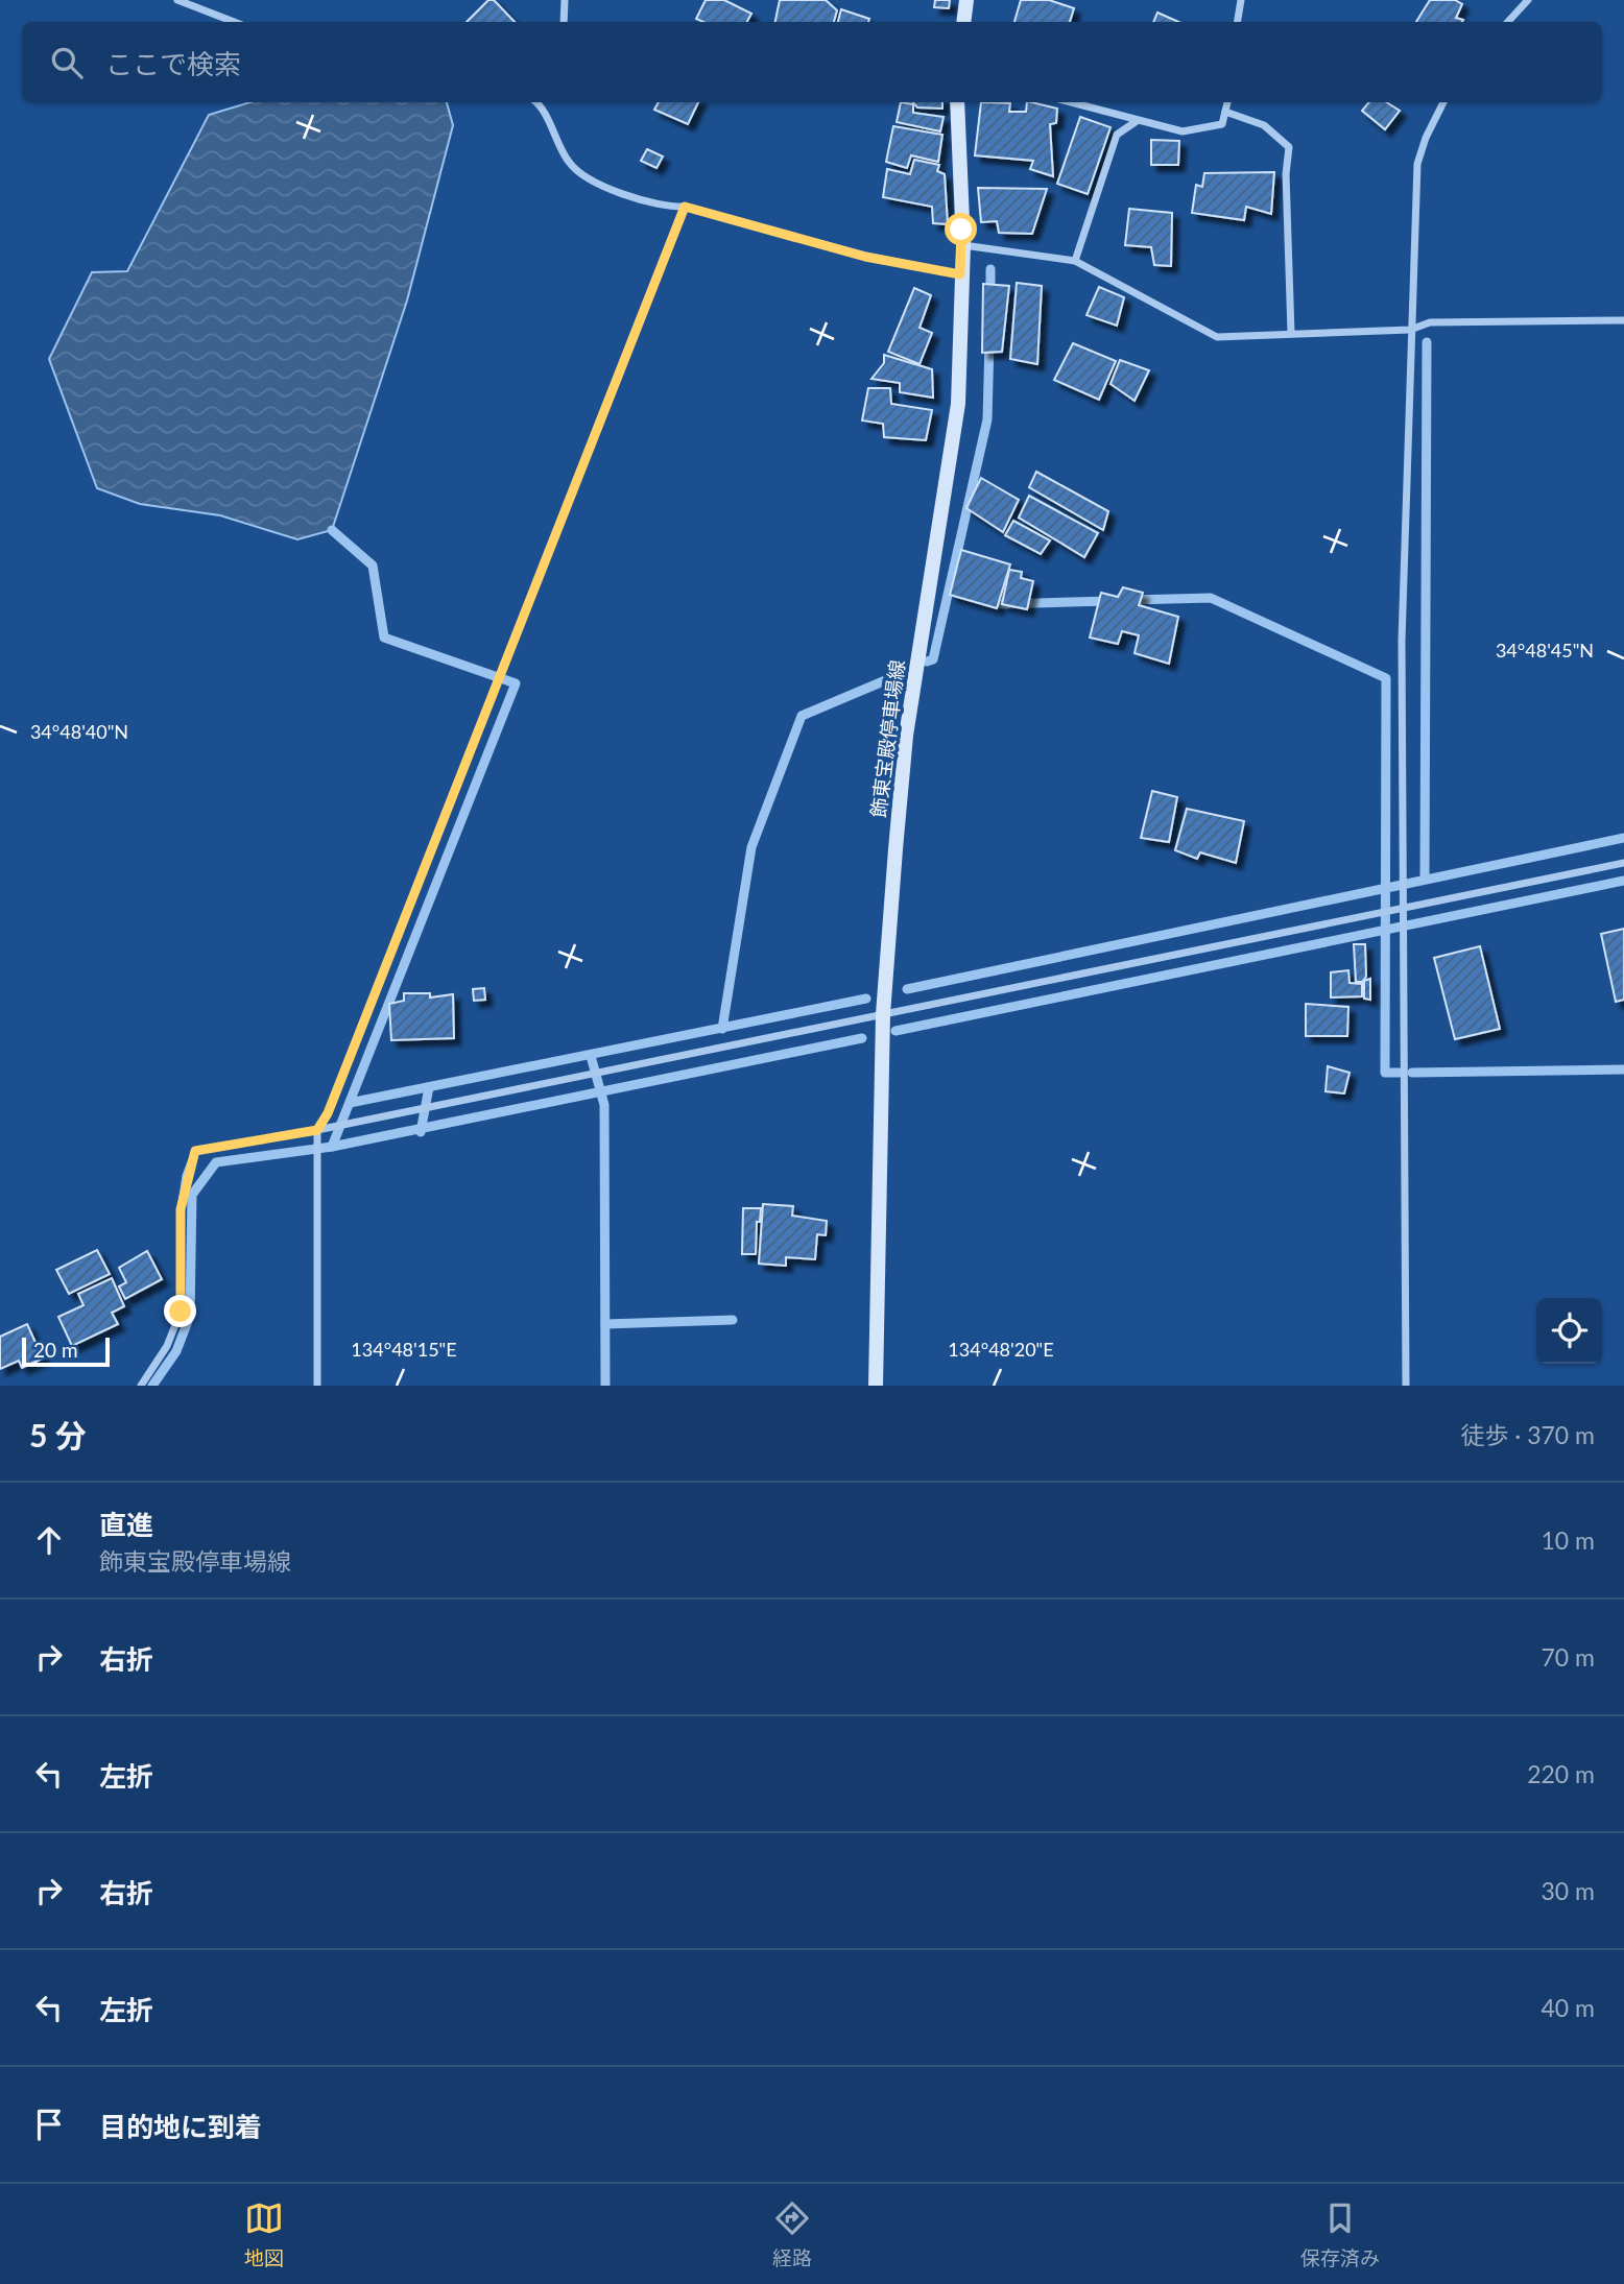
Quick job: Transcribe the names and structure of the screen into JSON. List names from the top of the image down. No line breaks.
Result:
{"streets":{"main road":["飾東宝殿停車場線"]},"scale_bar":"20 m","page":{"search":"ここで検索","scale":"20 m","heading":["5 分","徒歩 · 370 m"],"list":[["直進","飾東宝殿停車場線","10 m"],["右折","70 m"],["左折","220 m"],["右折","30 m"],["左折","40 m"],"目的地に到着"],"nav":["地図","経路","保存済み"]},"coordinates":["34°48'45\"N","34°48'40\"N","134°48'15\"E","134°48'20\"E"]}
